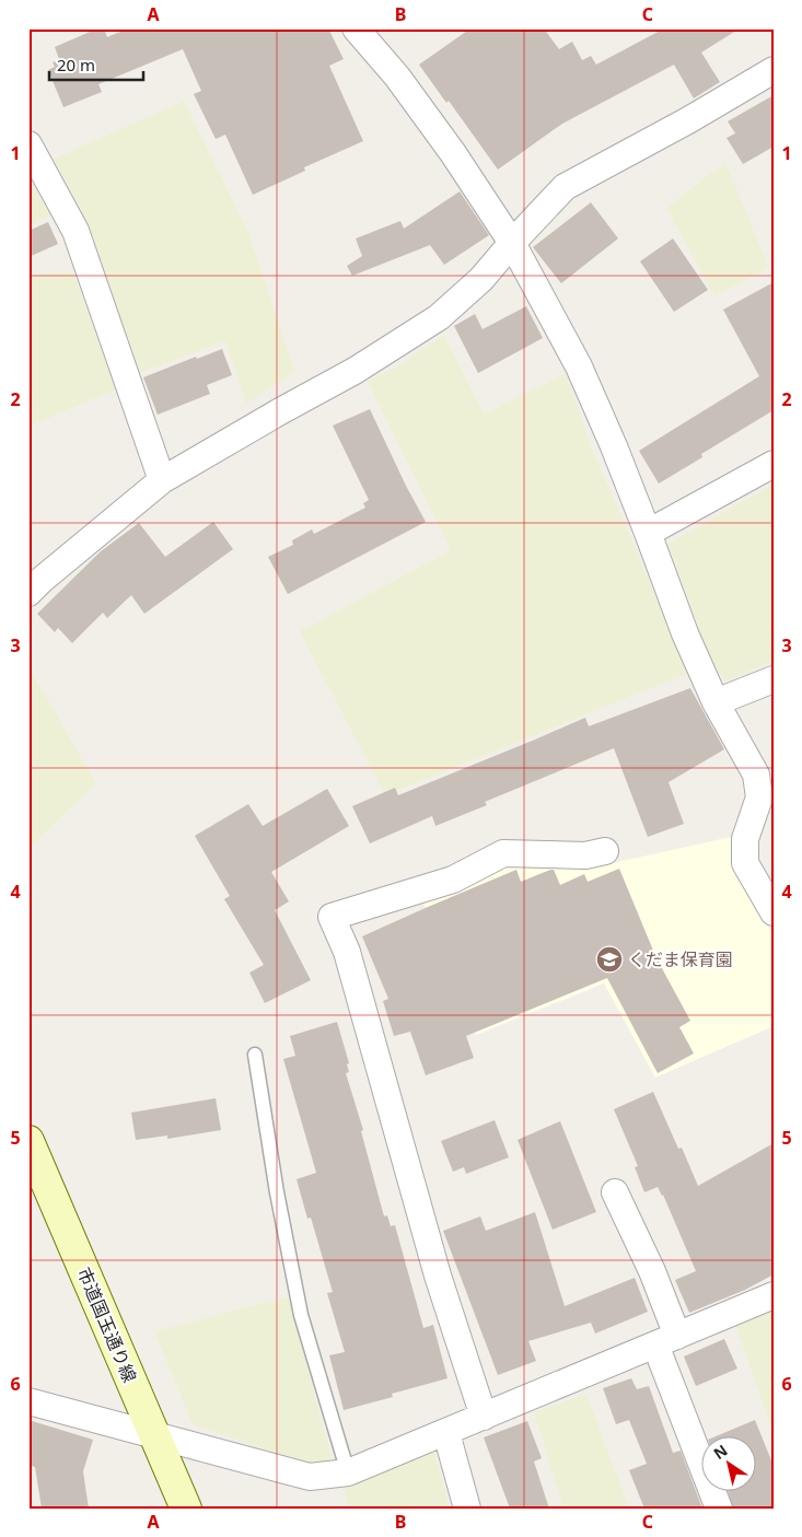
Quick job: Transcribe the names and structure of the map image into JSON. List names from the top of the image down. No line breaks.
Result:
{"streets":{"street":["市道国玉通り線"]},"places":{"school or university":["くだま保育園"]},"scale_bar":"20 m","north":"top left","grid":{"columns":["A","B","C"],"rows":["1","2","3","4","5","6"]}}
